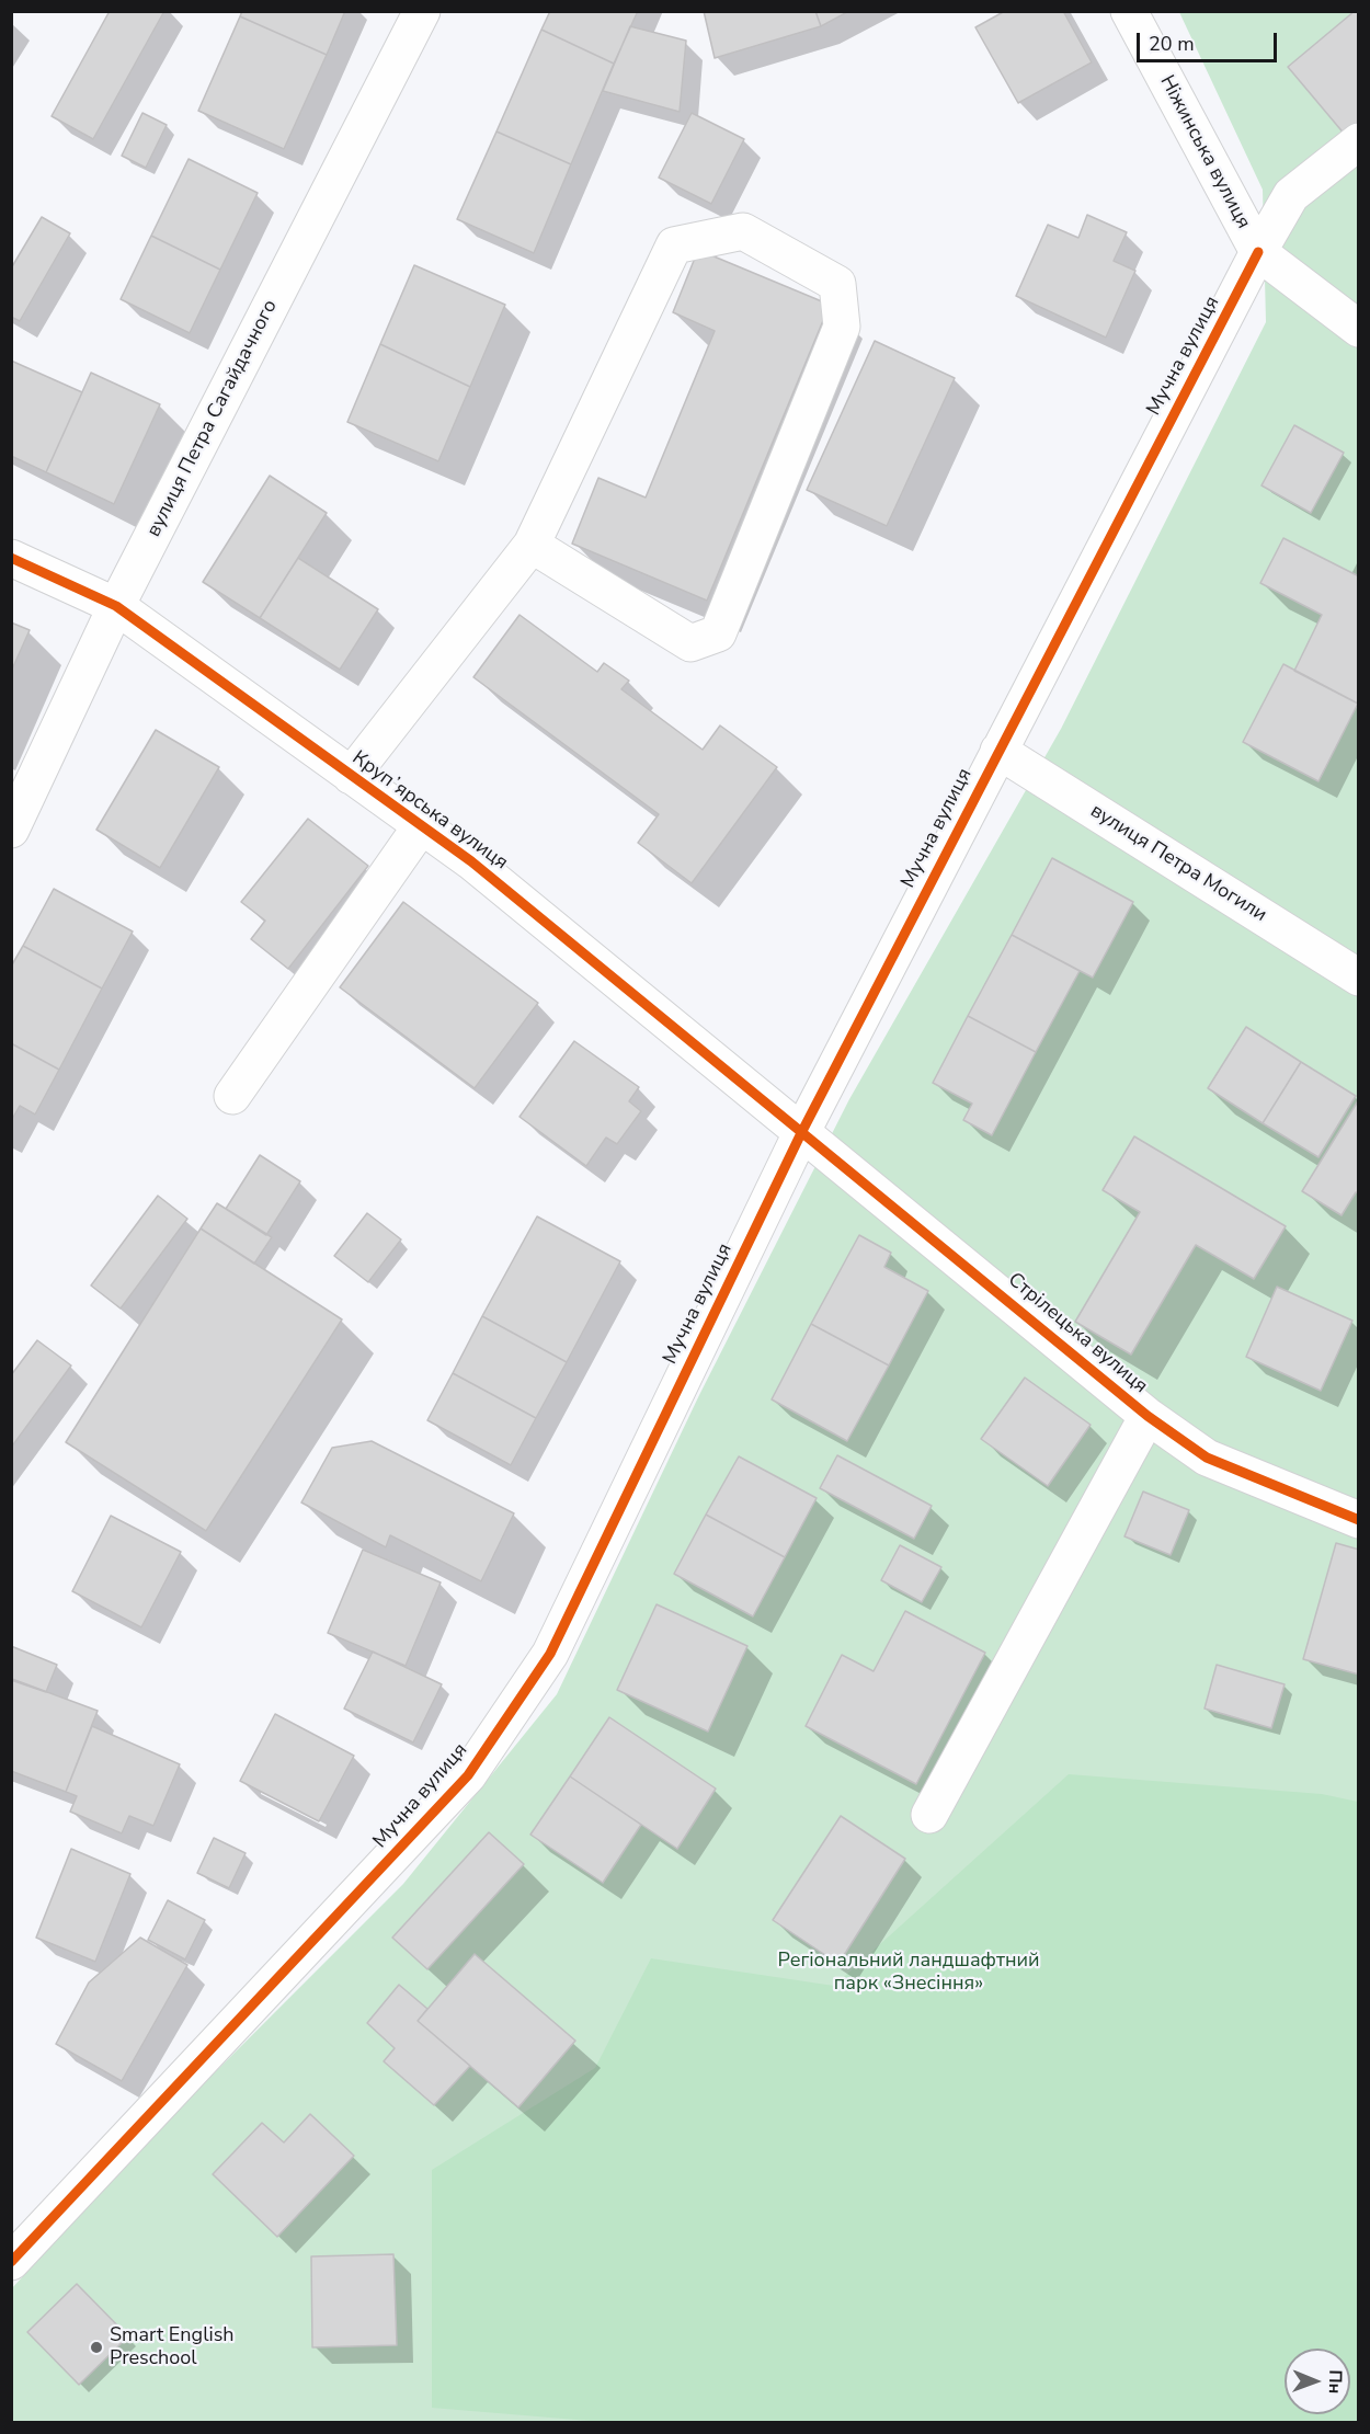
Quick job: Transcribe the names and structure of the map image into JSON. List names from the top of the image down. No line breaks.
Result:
{"streets":{"street":["Ніжинська вулиця","Мучна вулиця","вулиця Петра Сагайдачного","Крупʼярська вулиця","вулиця Петра Могили","Стрілецька вулиця"]},"crossings":[["Ніжинська вулиця","Мучна вулиця"],["Мучна вулиця","Крупʼярська вулиця"],["Мучна вулиця","вулиця Петра Могили"],["Мучна вулиця","Стрілецька вулиця"],["вулиця Петра Сагайдачного","Крупʼярська вулиця"],["Крупʼярська вулиця","Стрілецька вулиця"]],"parks":["Регіональний ландшафтний парк «Знесіння»"],"places":["Smart English Preschool"],"scale_bar":"20 m","north":"right"}
